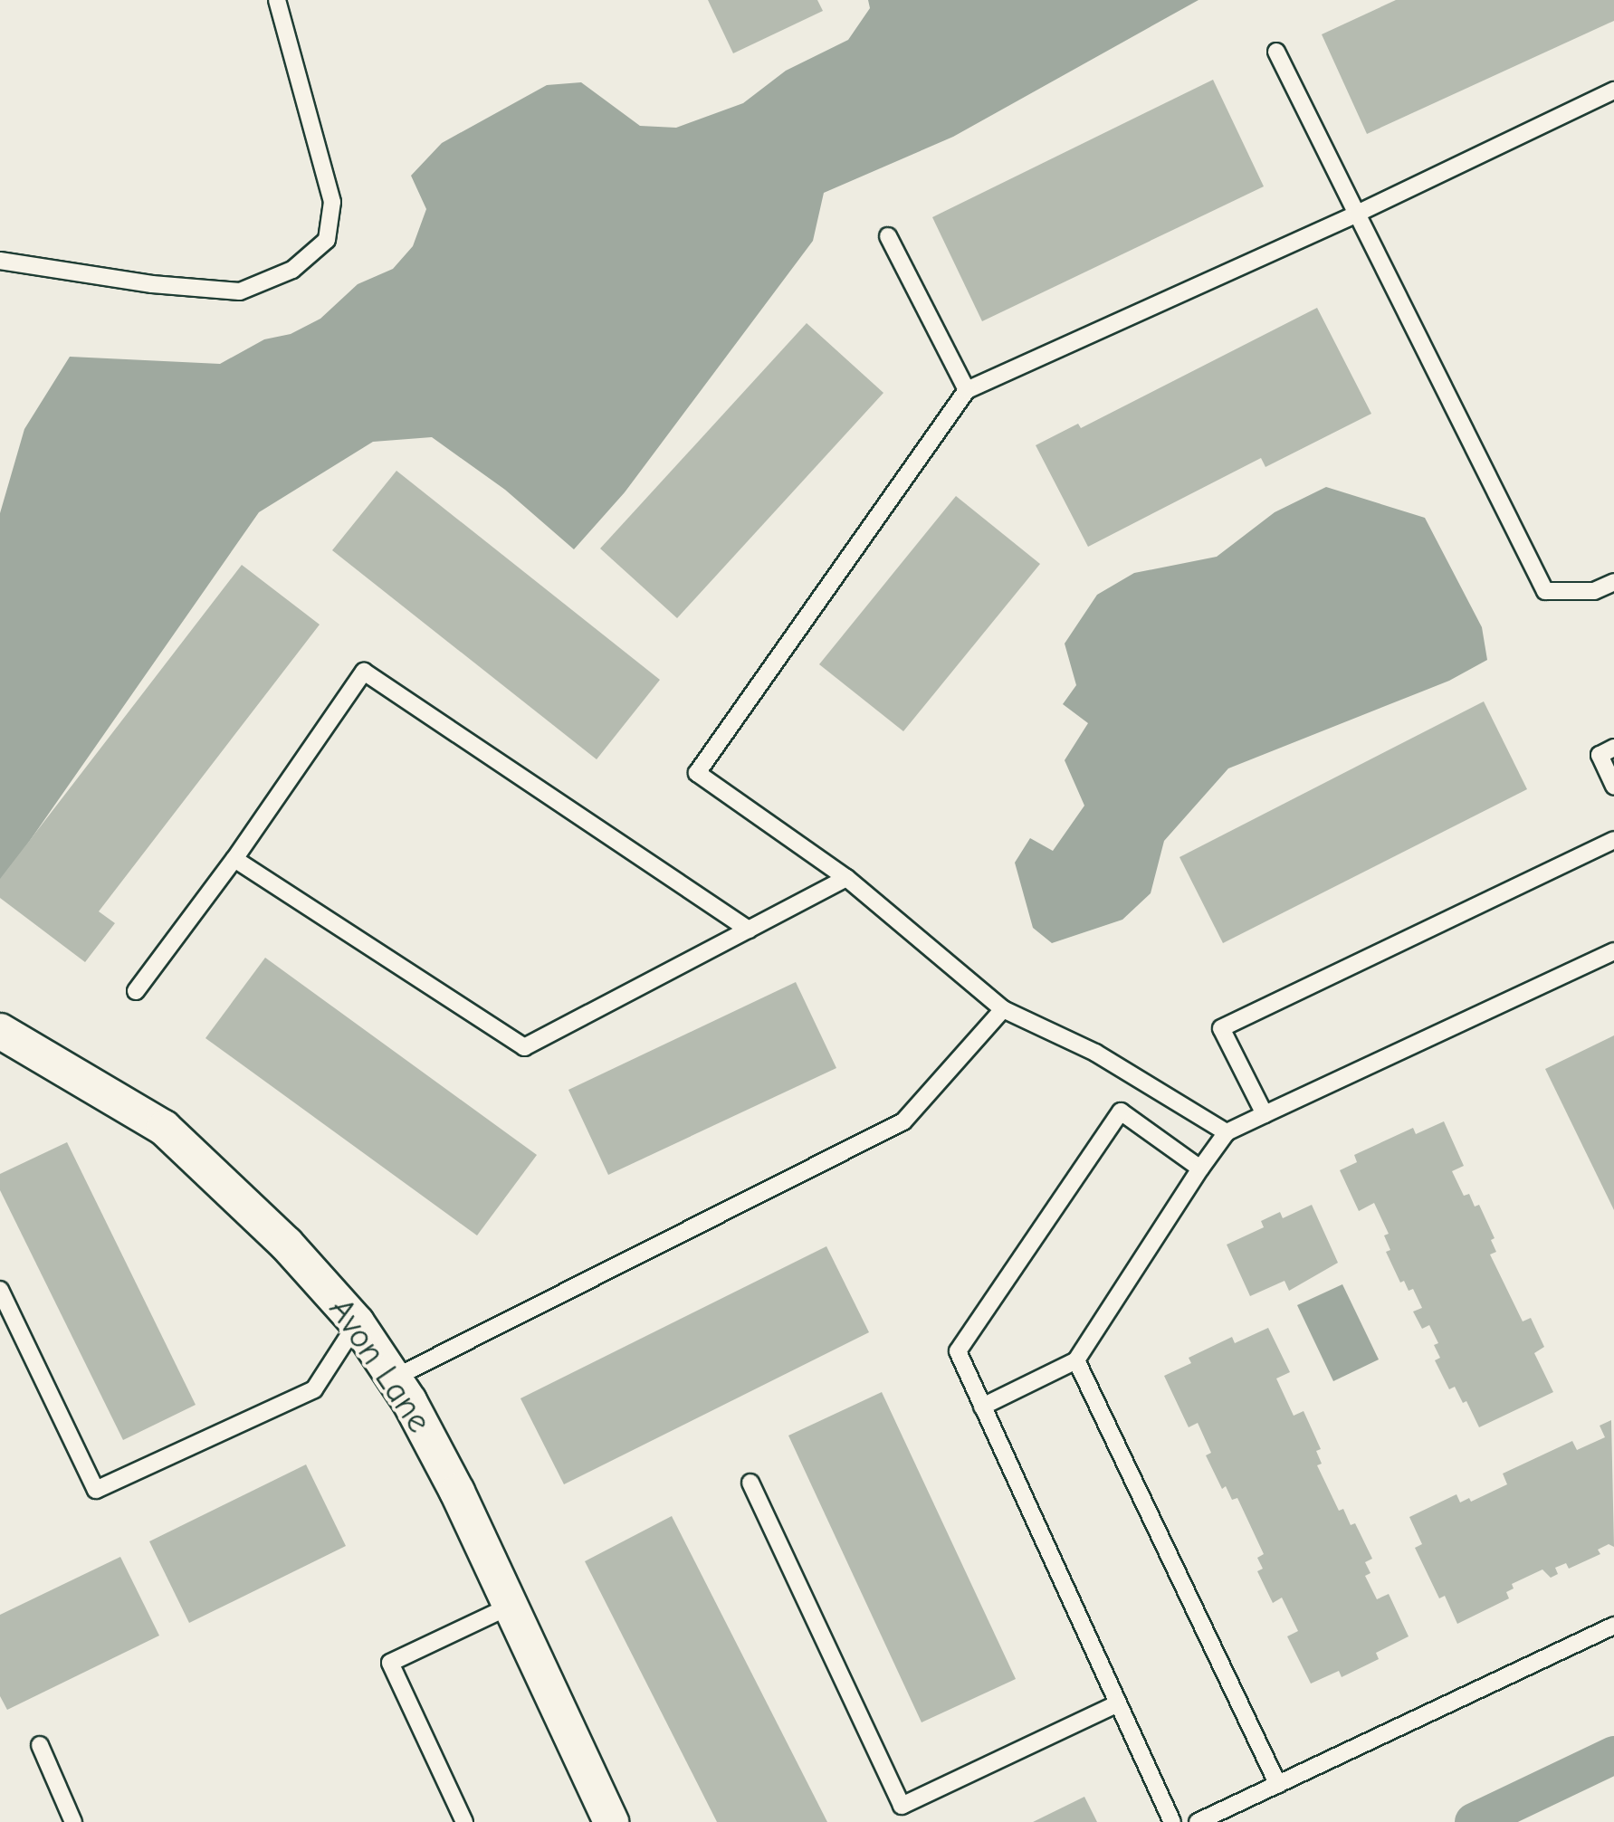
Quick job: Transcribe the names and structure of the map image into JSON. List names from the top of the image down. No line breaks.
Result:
{"streets":{"street":["Avon Lane"]}}
